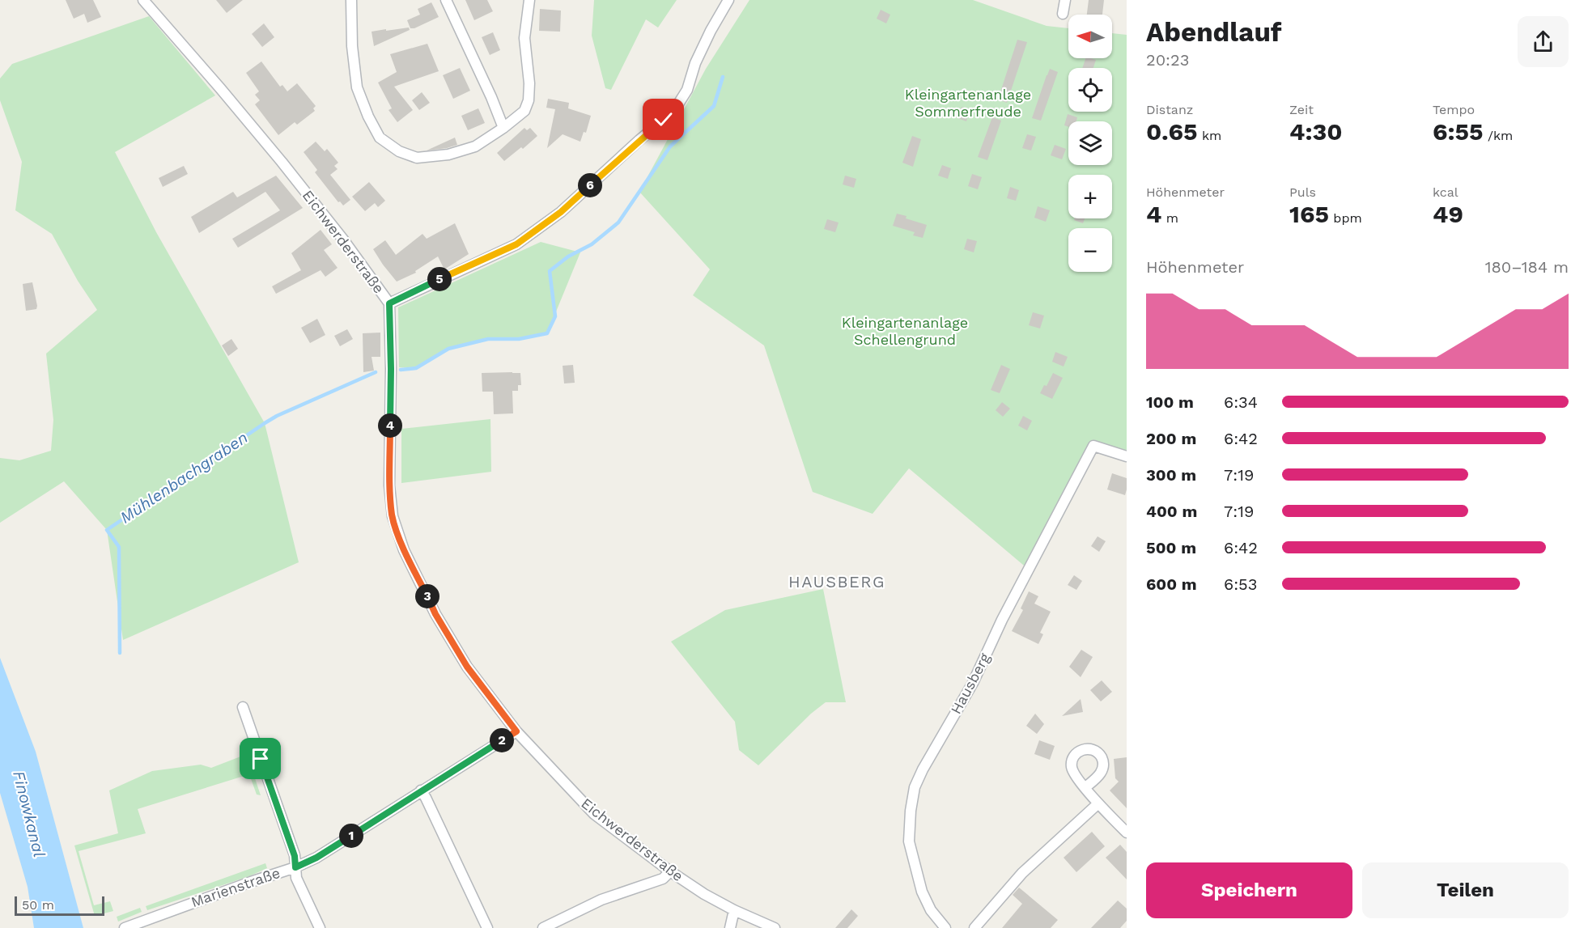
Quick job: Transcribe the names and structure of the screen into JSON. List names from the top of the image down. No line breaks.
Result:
{"streets":{"street":["Eichwerderstraße","Hausberg","Marienstraße"]},"crossings":[["Eichwerderstraße","Marienstraße"]],"districts":["HAUSBERG"],"water":["Mühlenbachgraben","Finowkanal"],"parks":["Kleingartenanlage Sommerfreude","Kleingartenanlage Schellengrund"],"scale_bar":"50 m","north":"left","page":{"heading":["Abendlauf","20:23"],"map_buttons":["+","−"],"stats":[["Distanz","0.65 km"],["Zeit","4:30"],["Tempo","6:55 /km"],["Höhenmeter","4 m"],["Puls","165 bpm"],["kcal","49"]],"pins":["6","5","4","3","2","1"],"chart":["Höhenmeter","180–184 m"],"list":[{"name":"100 m","note":"6:34"},{"name":"200 m","note":"6:42"},{"name":"300 m","note":"7:19"},{"name":"400 m","note":"7:19"},{"name":"500 m","note":"6:42"},{"name":"600 m","note":"6:53"}],"buttons":["Speichern","Teilen"],"scale":"50 m"}}
